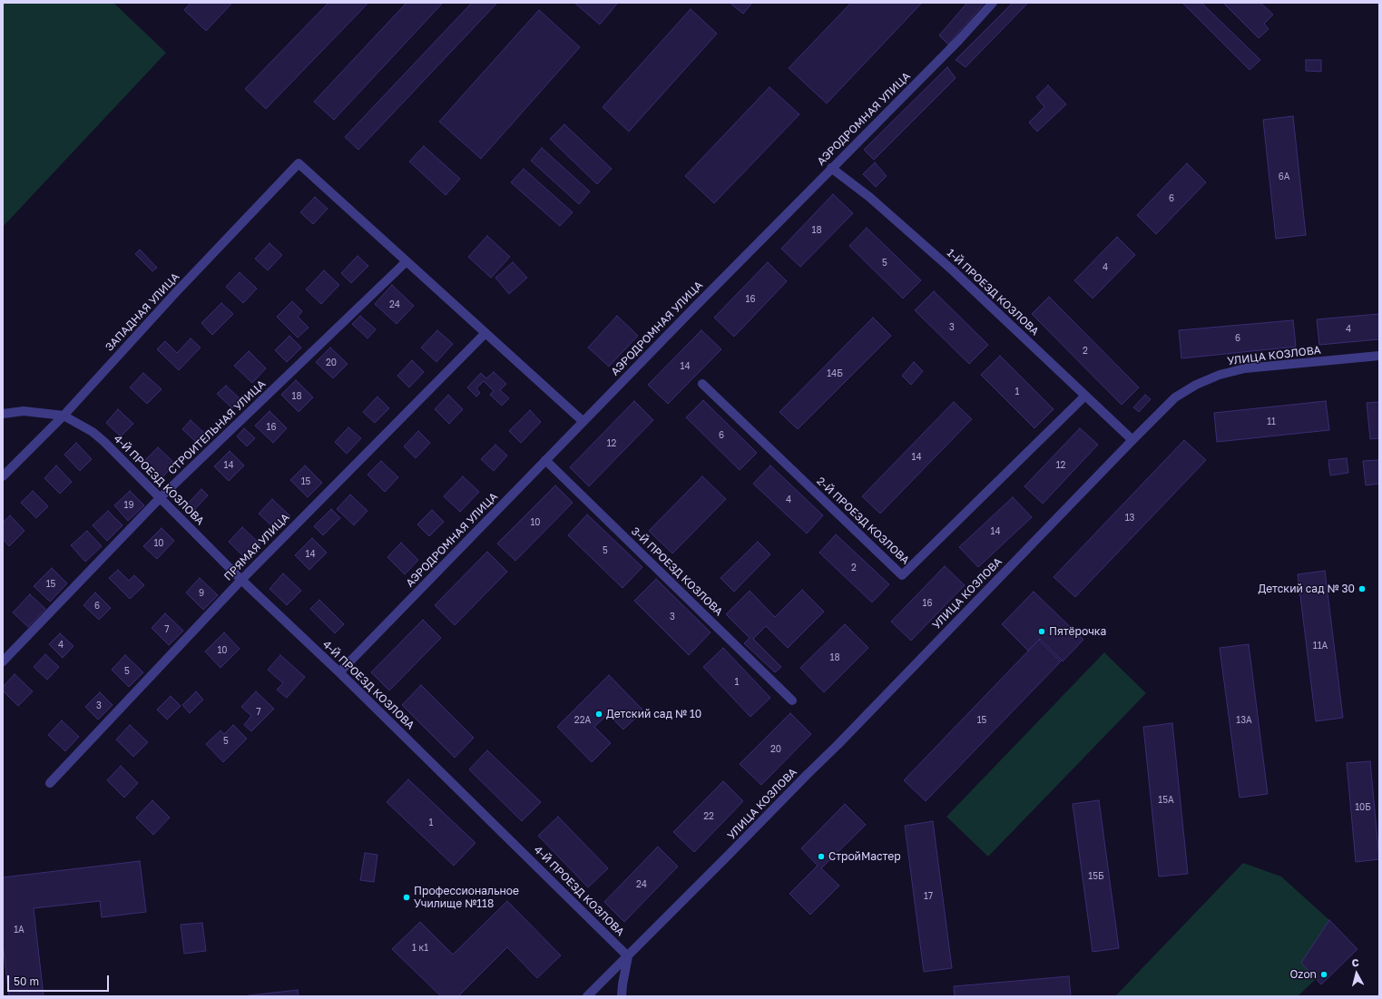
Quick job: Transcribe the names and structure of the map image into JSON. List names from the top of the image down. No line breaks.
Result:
{"streets":{"street":["АЭРОДРОМНАЯ УЛИЦА","1-Й ПРОЕЗД КОЗЛОВА","ЗАПАДНАЯ УЛИЦА","УЛИЦА КОЗЛОВА","СТРОИТЕЛЬНАЯ УЛИЦА","4-Й ПРОЕЗД КОЗЛОВА","2-Й ПРОЕЗД КОЗЛОВА","ПРЯМАЯ УЛИЦА","3-Й ПРОЕЗД КОЗЛОВА"]},"crossings":[["АЭРОДРОМНАЯ УЛИЦА","1-Й ПРОЕЗД КОЗЛОВА"],["АЭРОДРОМНАЯ УЛИЦА","4-Й ПРОЕЗД КОЗЛОВА"],["АЭРОДРОМНАЯ УЛИЦА","3-Й ПРОЕЗД КОЗЛОВА"],["1-Й ПРОЕЗД КОЗЛОВА","УЛИЦА КОЗЛОВА"],["1-Й ПРОЕЗД КОЗЛОВА","2-Й ПРОЕЗД КОЗЛОВА"],["ЗАПАДНАЯ УЛИЦА","СТРОИТЕЛЬНАЯ УЛИЦА"],["ЗАПАДНАЯ УЛИЦА","4-Й ПРОЕЗД КОЗЛОВА"],["УЛИЦА КОЗЛОВА","4-Й ПРОЕЗД КОЗЛОВА"],["СТРОИТЕЛЬНАЯ УЛИЦА","4-Й ПРОЕЗД КОЗЛОВА"],["4-Й ПРОЕЗД КОЗЛОВА","ПРЯМАЯ УЛИЦА"]],"places":["Детский сад № 30","Пятёрочка","Детский сад № 10","СтройМастер","Профессиональное Училище №118","Ozon"],"house_numbers":["6А","6","18","5","4","16","24","3","4","6","2","20","14","14Б","1","18","11","16","6","12","14","14","12","15","4","19","13","10","14","10","5","14","2","15","9","16","6","3","7","4","11А","10","18","5","1","3","7","22А","15","13А","5","20","15А","10Б","22","1","15Б","24","17","1А","1 к1"],"scale_bar":"50 m","north":"top"}
